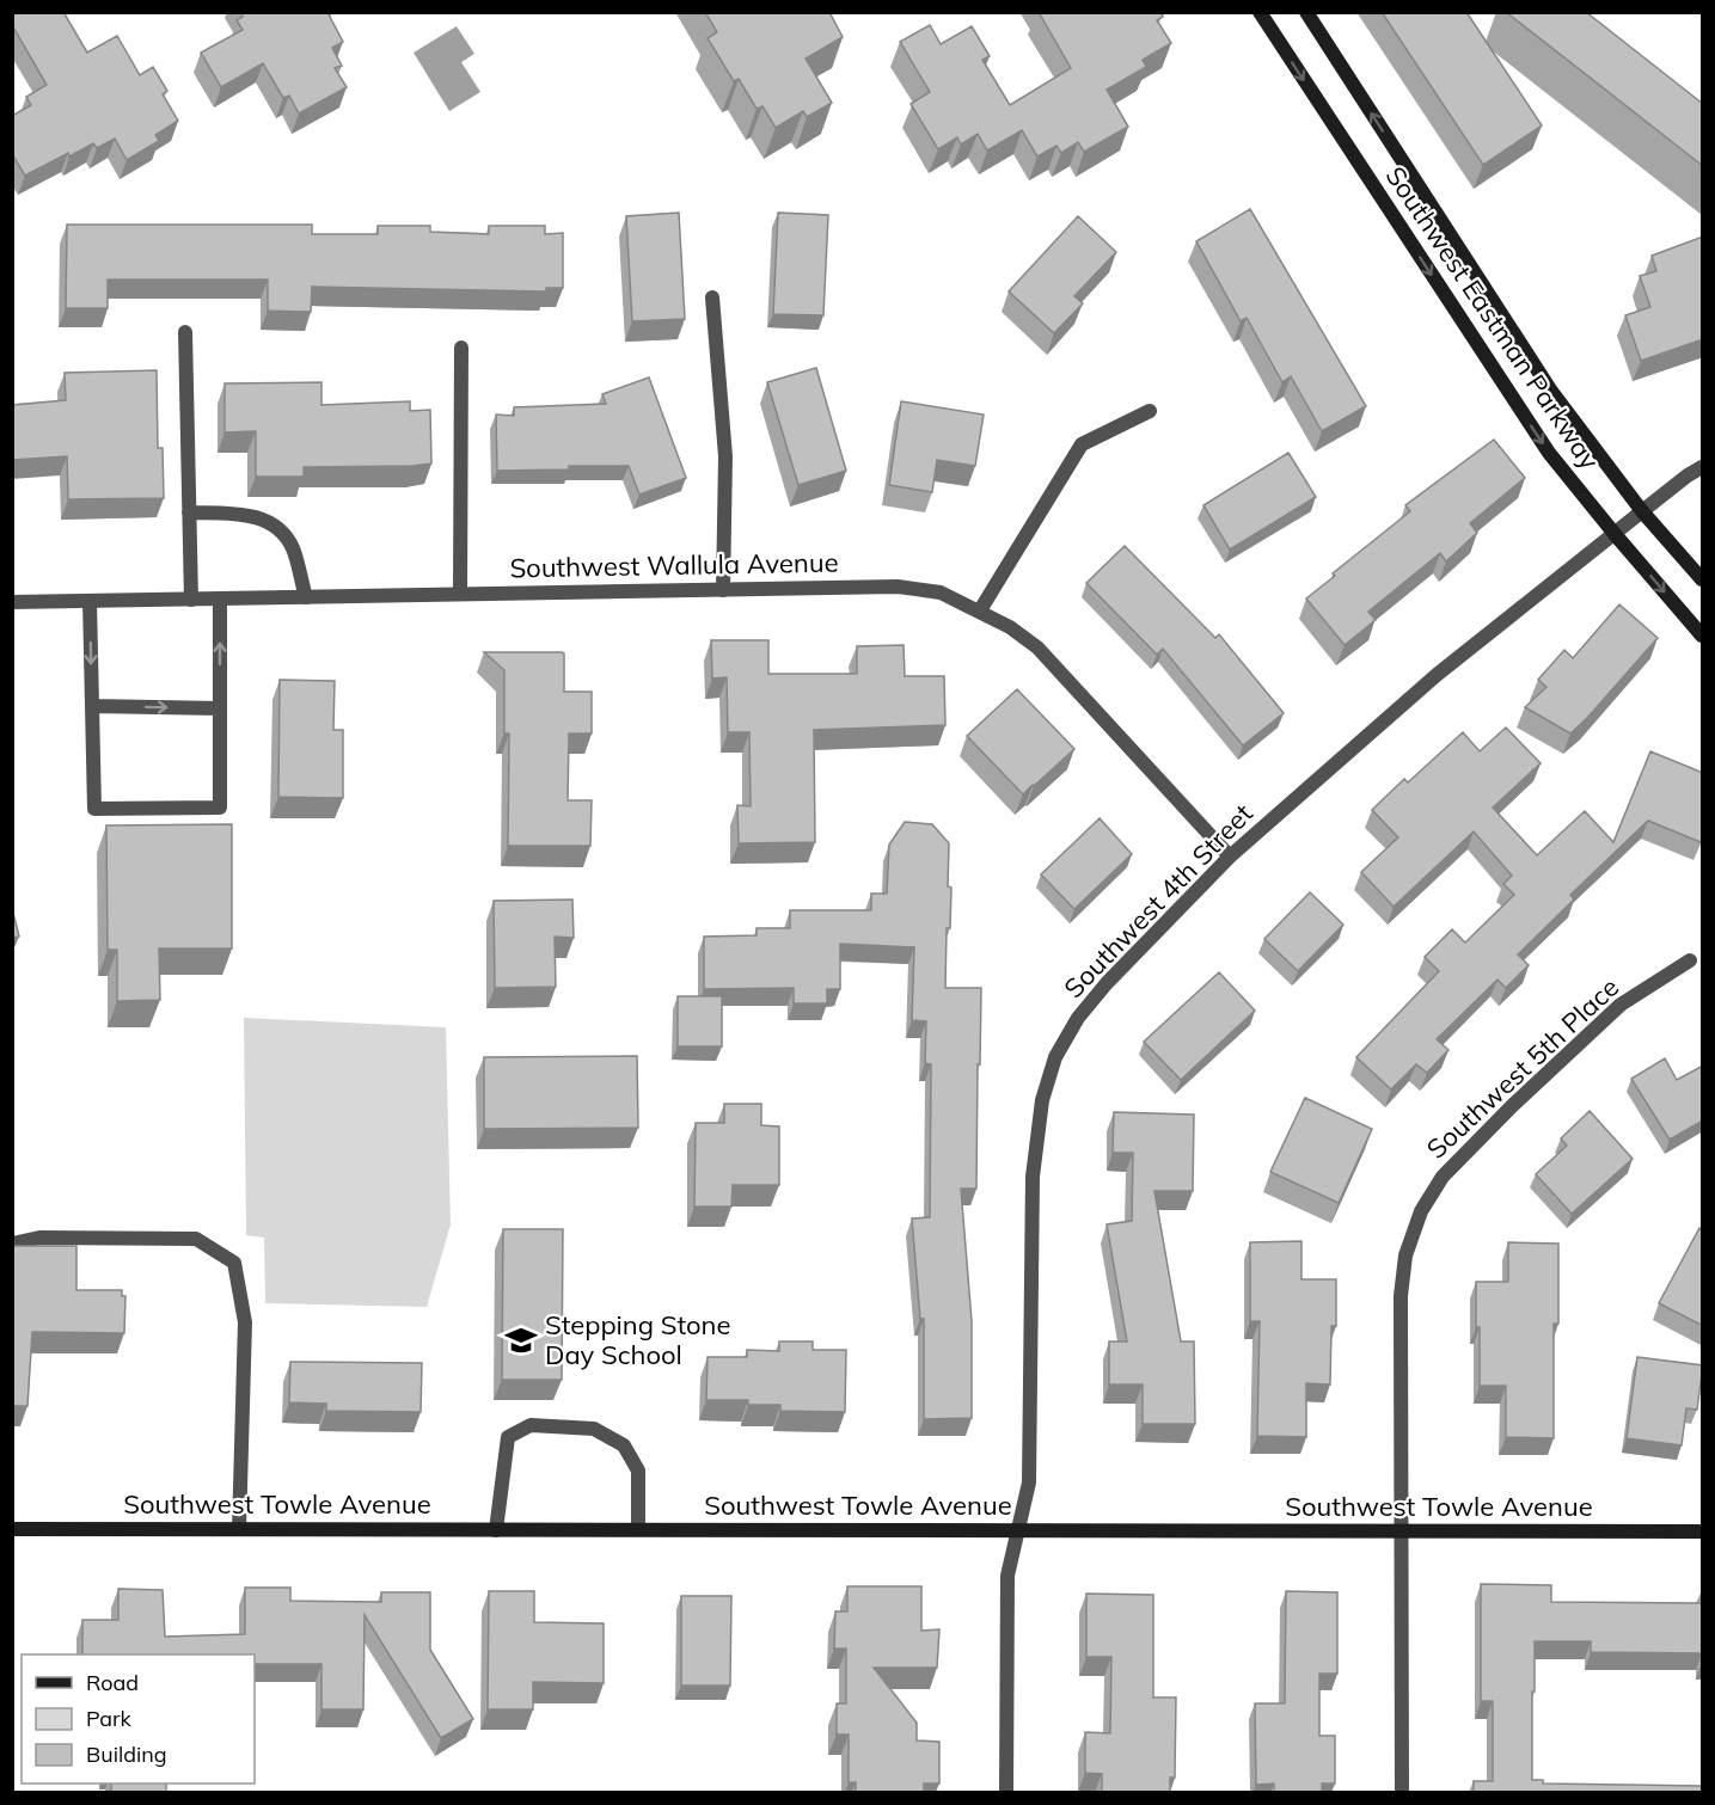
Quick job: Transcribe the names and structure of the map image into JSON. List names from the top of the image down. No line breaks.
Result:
{"streets":{"street":["Southwest Eastman Parkway","Southwest Wallula Avenue","Southwest 4th Street","Southwest 5th Place","Southwest Towle Avenue"]},"crossings":[["Southwest Eastman Parkway","Southwest 4th Street"],["Southwest Wallula Avenue","Southwest 4th Street"],["Southwest 4th Street","Southwest Towle Avenue"],["Southwest 5th Place","Southwest Towle Avenue"]],"places":{"school or university":["Stepping Stone Day School"]},"legend":["Road","Park","Building"]}
